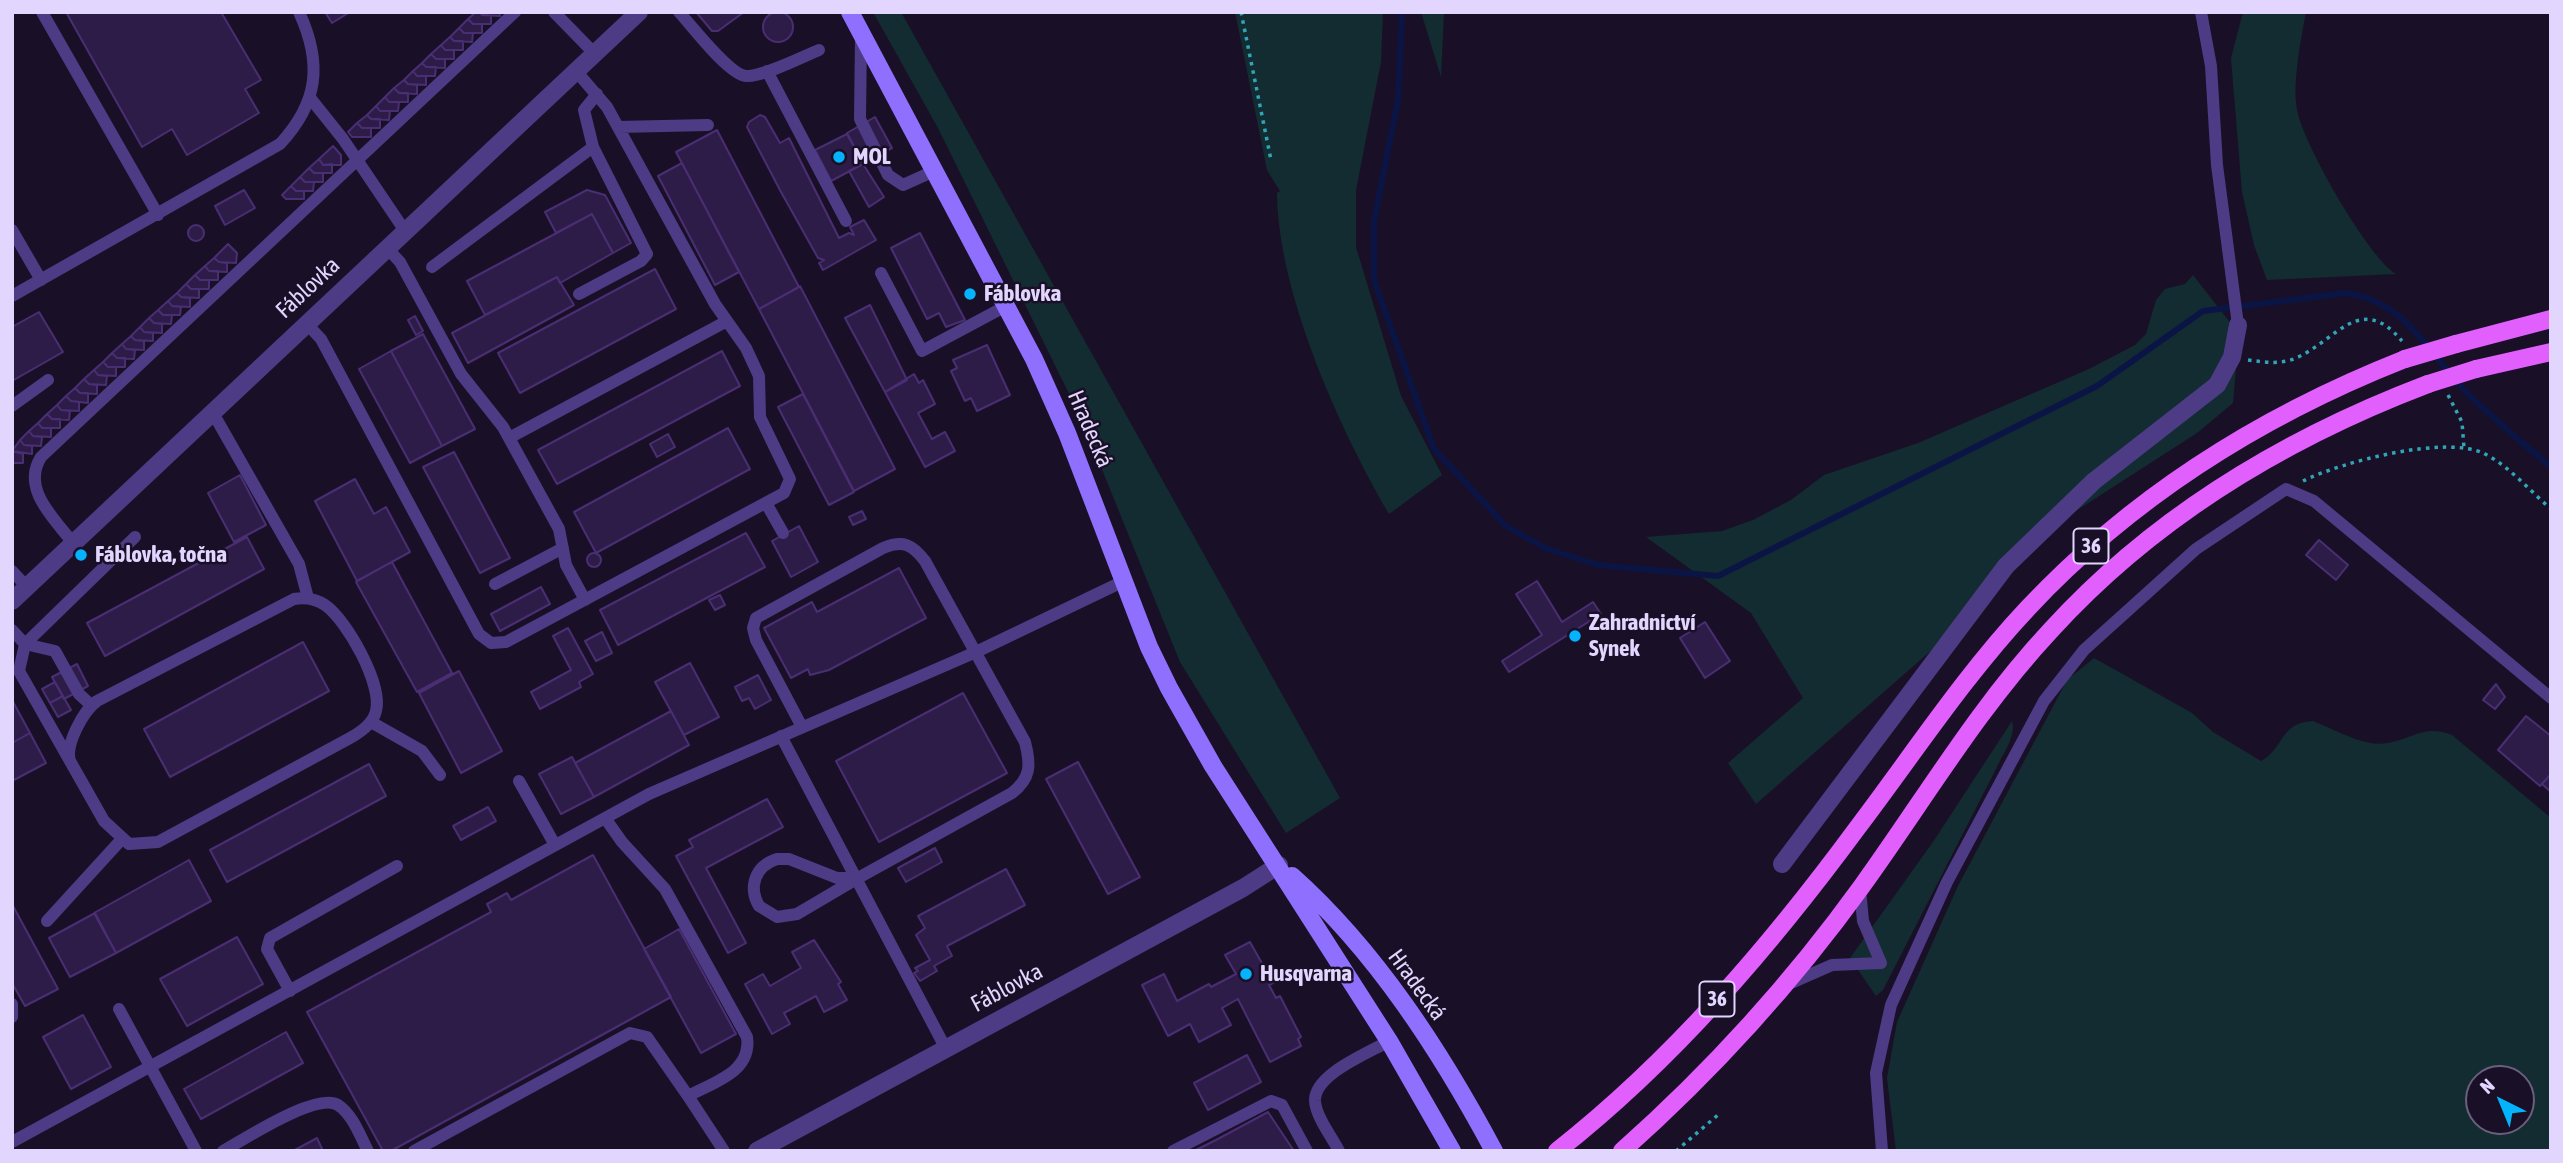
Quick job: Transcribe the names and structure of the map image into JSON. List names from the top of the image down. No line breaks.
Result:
{"streets":{"main road":["Hradecká","36"],"street":["Fáblovka"]},"crossings":[["Fáblovka","Hradecká"]],"places":["MOL","Fáblovka","Fáblovka, točna","Zahradnictví Synek","Husqvarna"],"north":"top left"}
